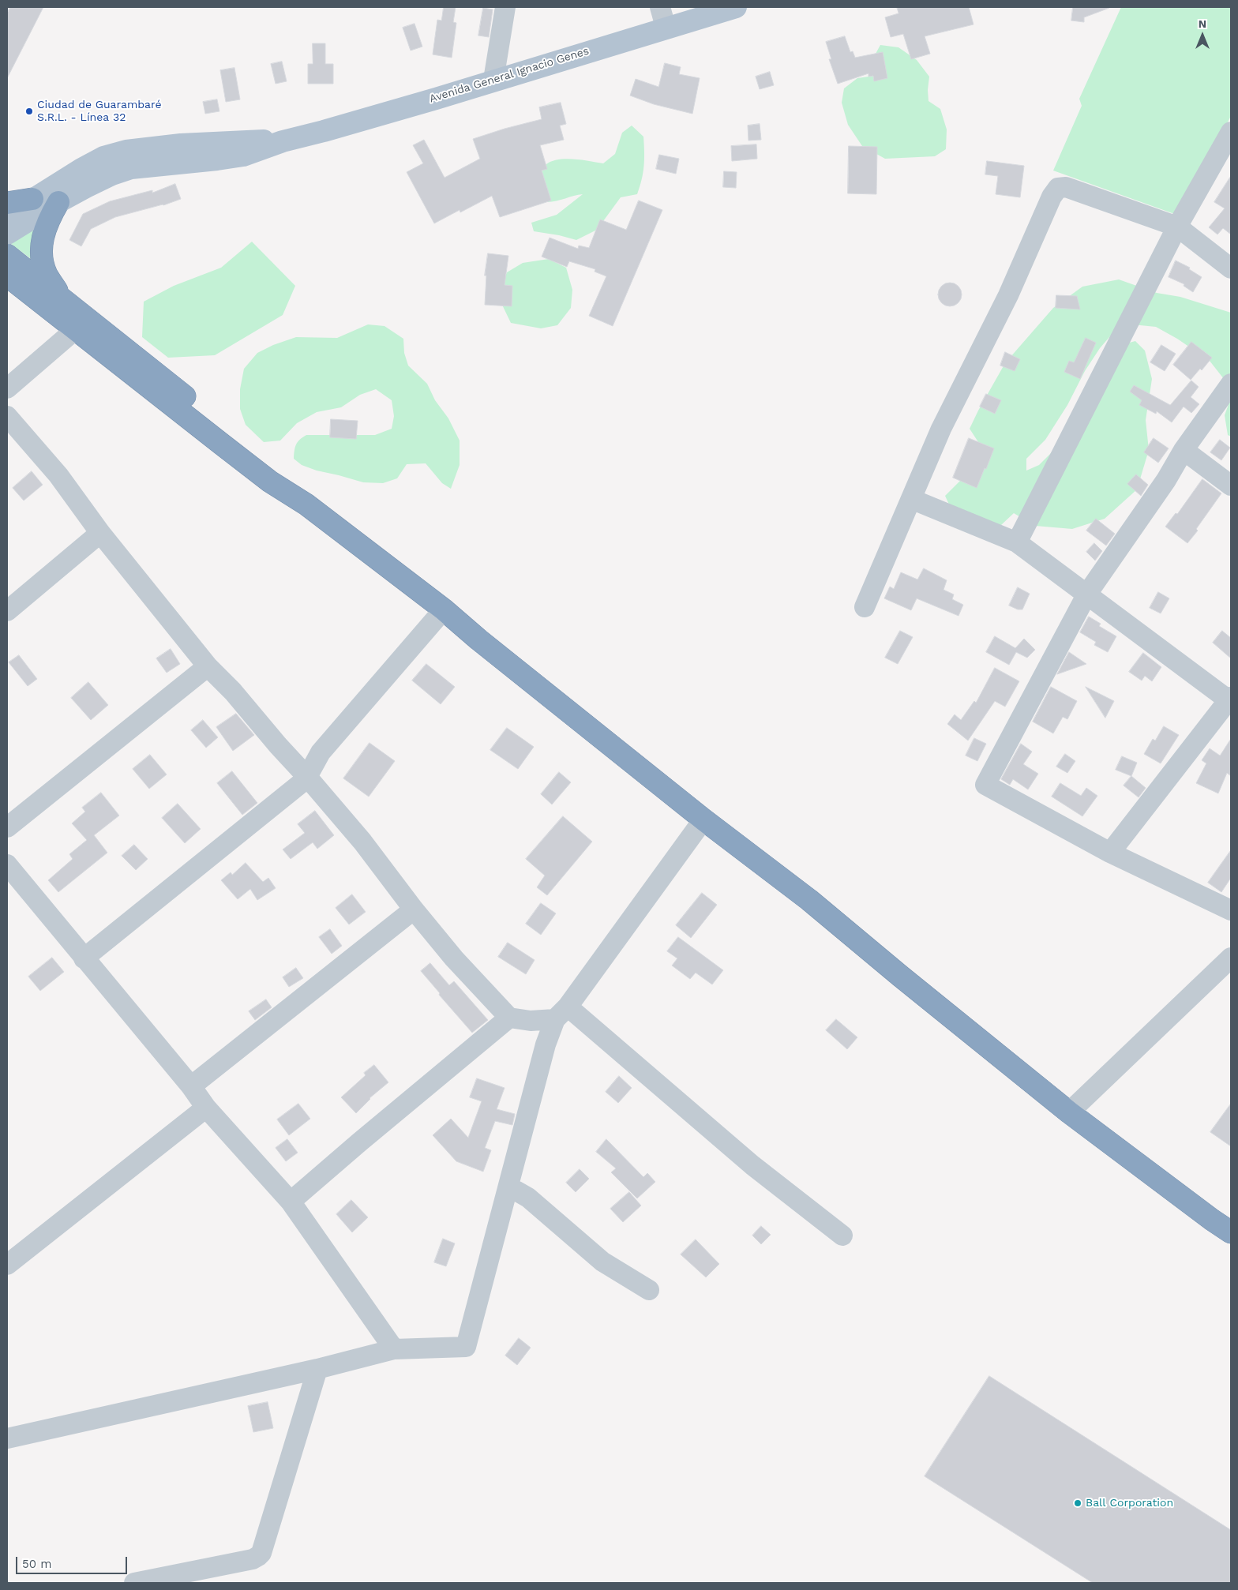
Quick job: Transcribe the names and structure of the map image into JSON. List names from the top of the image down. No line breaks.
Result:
{"streets":{"main road":["Avenida General Ignacio Genes"]},"places":["Ciudad de Guarambaré S.R.L. - Línea 32","Ball Corporation"],"scale_bar":"50 m","north":"top"}
